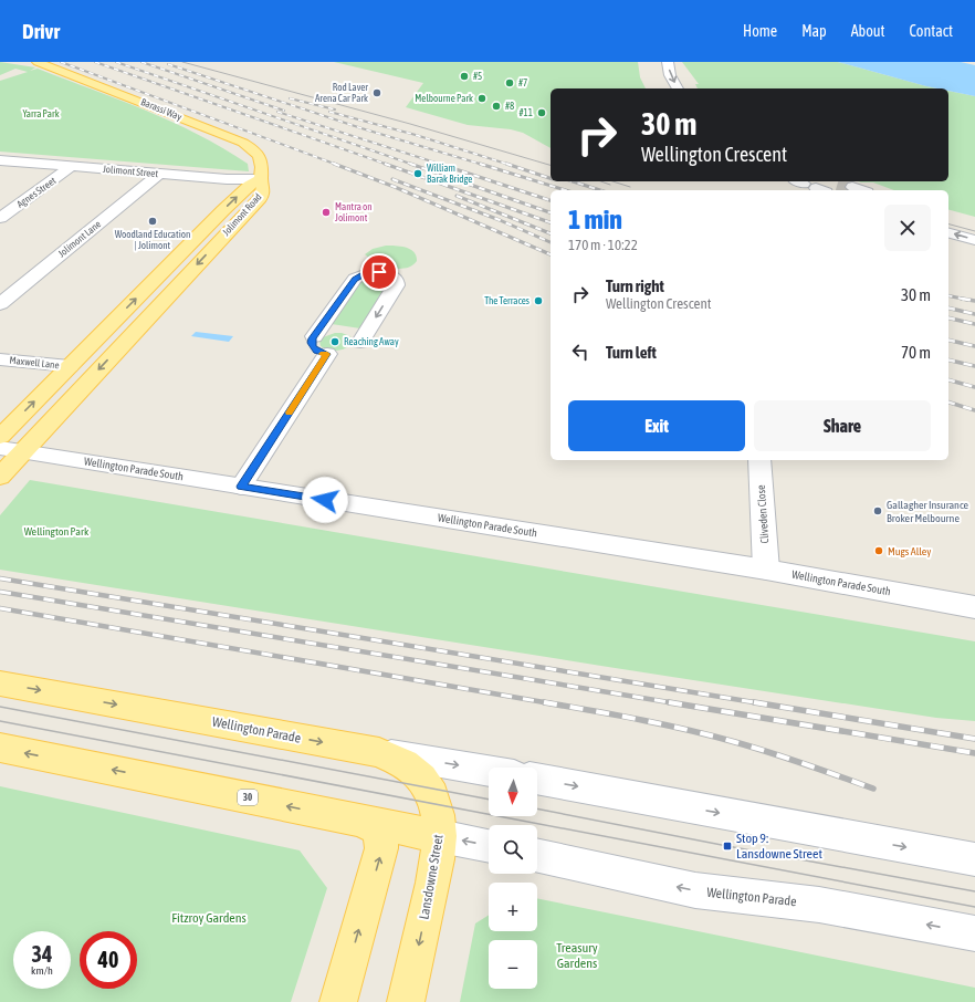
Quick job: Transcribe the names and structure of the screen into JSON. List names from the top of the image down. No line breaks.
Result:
{"streets":{"main road":["Barassi Way","Jolimont Road","Wellington Parade","30","Lansdowne Street"],"street":["Jolimont Street","Agnes Street","Jolimont Lane","Maxwell Lane","Wellington Parade South","Cliveden Close"]},"crossings":[["Barassi Way","Jolimont Street"],["Barassi Way","Jolimont Road"],["Jolimont Street","Agnes Street"],["Jolimont Street","Jolimont Road"],["Jolimont Street","Jolimont Lane"],["Jolimont Road","Maxwell Lane"],["Jolimont Road","Wellington Parade South"],["Wellington Parade South","Cliveden Close"],["Wellington Parade","Lansdowne Street"],["30","Lansdowne Street"]],"parks":["Yarra Park","Wellington Park","Fitzroy Gardens","Treasury Gardens"],"places":{"other":["#5","#7","Rod Laver Arena Car Park","Melbourne Park","#8","#11","William Barak Bridge","Mantra on Jolimont","Woodland Education | Jolimont","The Terraces","Reaching Away","Gallagher Insurance Broker Melbourne","Mugs Alley"],"transit":["Stop 9: Lansdowne Street"]},"north":"bottom","page":{"header":"Drivr","nav":["Home","Map","About","Contact"],"turn":["30 m","Wellington Crescent"],"heading":["1 min","170 m · 10:22"],"list":[{"name":"Turn right","note":"Wellington Crescent","value":"30 m"},{"name":"Turn left","value":"70 m"}],"buttons":["Exit","Share"],"map_buttons":["+","−"],"speed":"34 km/h","limit":"40"}}
